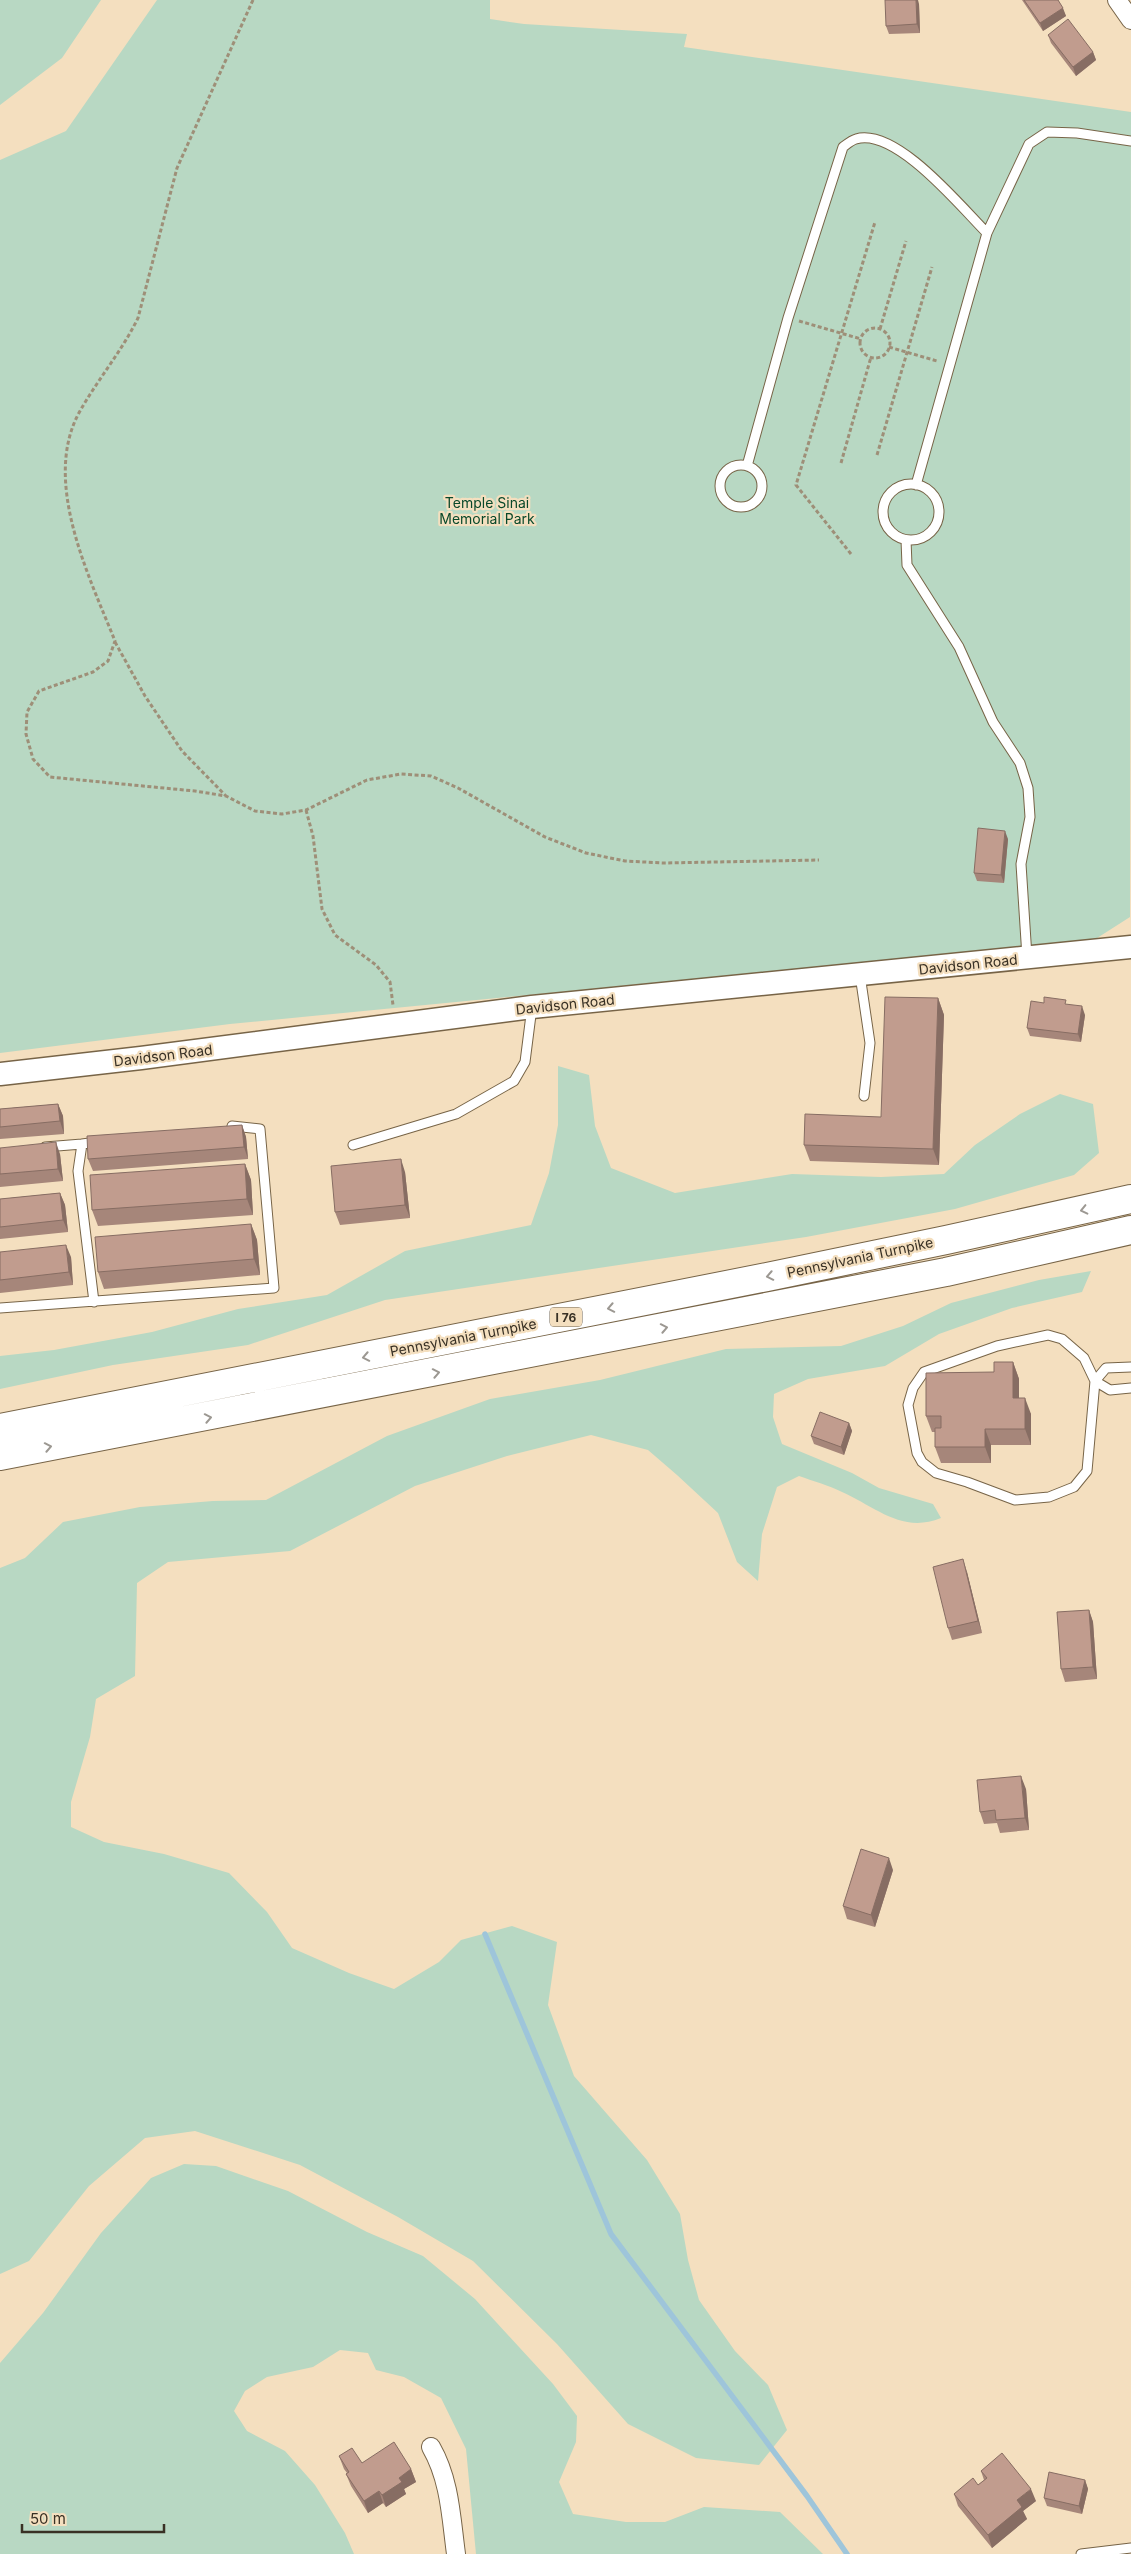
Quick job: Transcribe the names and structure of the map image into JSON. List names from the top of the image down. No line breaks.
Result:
{"streets":{"highway":["Pennsylvania Turnpike","I 76"],"street":["Davidson Road"]},"parks":["Temple Sinai Memorial Park"],"scale_bar":"50 m"}
